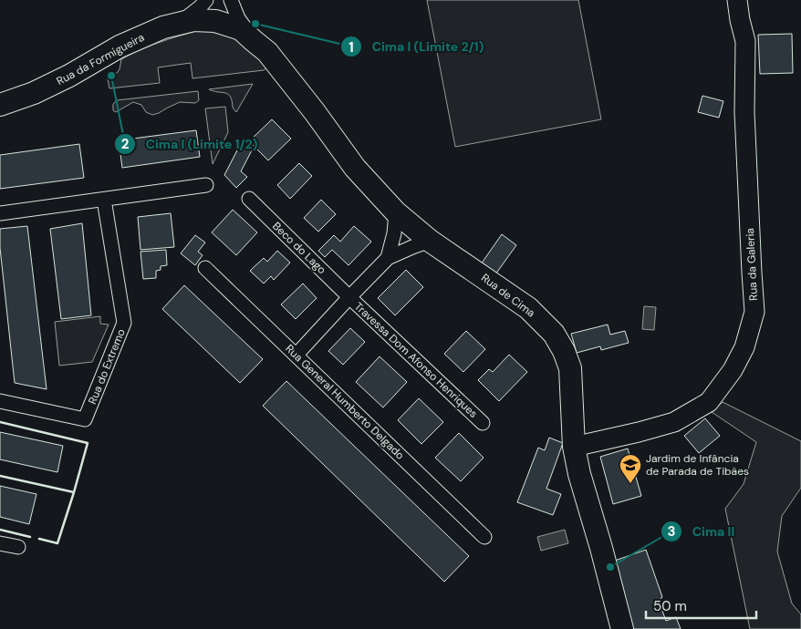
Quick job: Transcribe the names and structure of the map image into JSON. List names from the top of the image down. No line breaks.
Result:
{"streets":{"main road":["Rua da Formigueira","Rua de Cima"],"street":["Beco do Lago","Rua da Galeria","Travessa Dom Afonso Henriques","Rua do Extremo","Rua General Humberto Delgado"]},"crossings":[["Rua da Formigueira","Rua de Cima"],["Beco do Lago","Travessa Dom Afonso Henriques"],["Rua da Galeria","Rua de Cima"]],"places":{"other":["Cima I (Limite 2/1)","Cima I (Limite 1/2)","Cima II"],"school or university":["Jardim de Infância de Parada de Tibães"]},"scale_bar":"50 m"}
